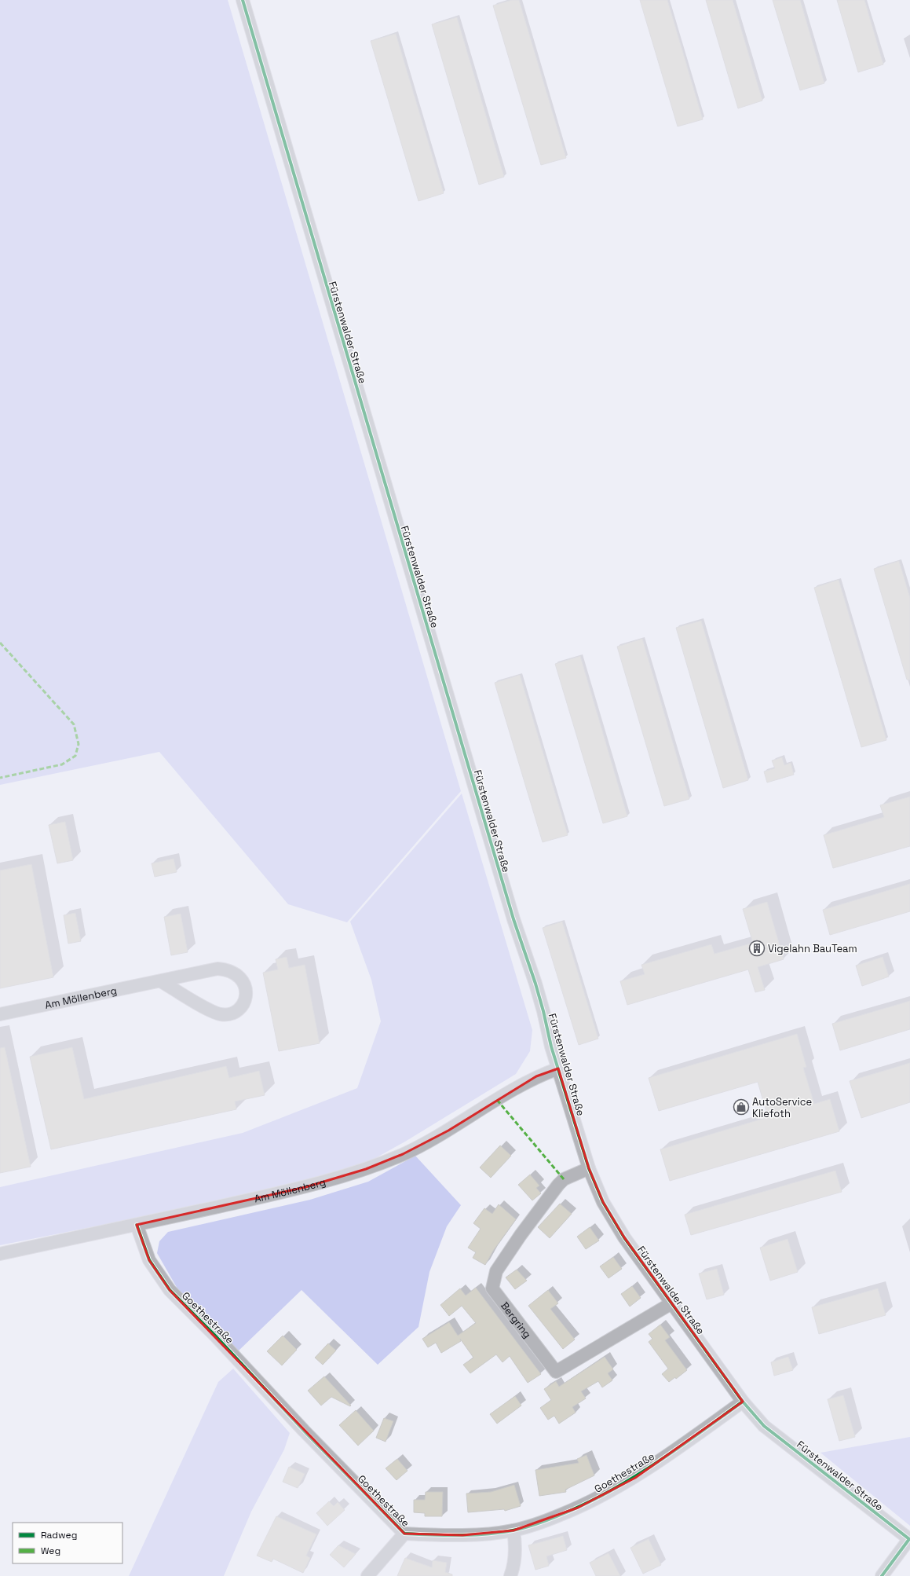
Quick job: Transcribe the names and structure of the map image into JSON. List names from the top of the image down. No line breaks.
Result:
{"streets":{"street":["Fürstenwalder Straße","Am Möllenberg","Goethestraße","Bergring"]},"crossings":[["Fürstenwalder Straße","Am Möllenberg"],["Fürstenwalder Straße","Goethestraße"],["Fürstenwalder Straße","Bergring"],["Am Möllenberg","Goethestraße"]],"places":{"building":["Vigelahn BauTeam"],"shop":["AutoService Kliefoth"]},"legend":["Radweg","Weg"]}
